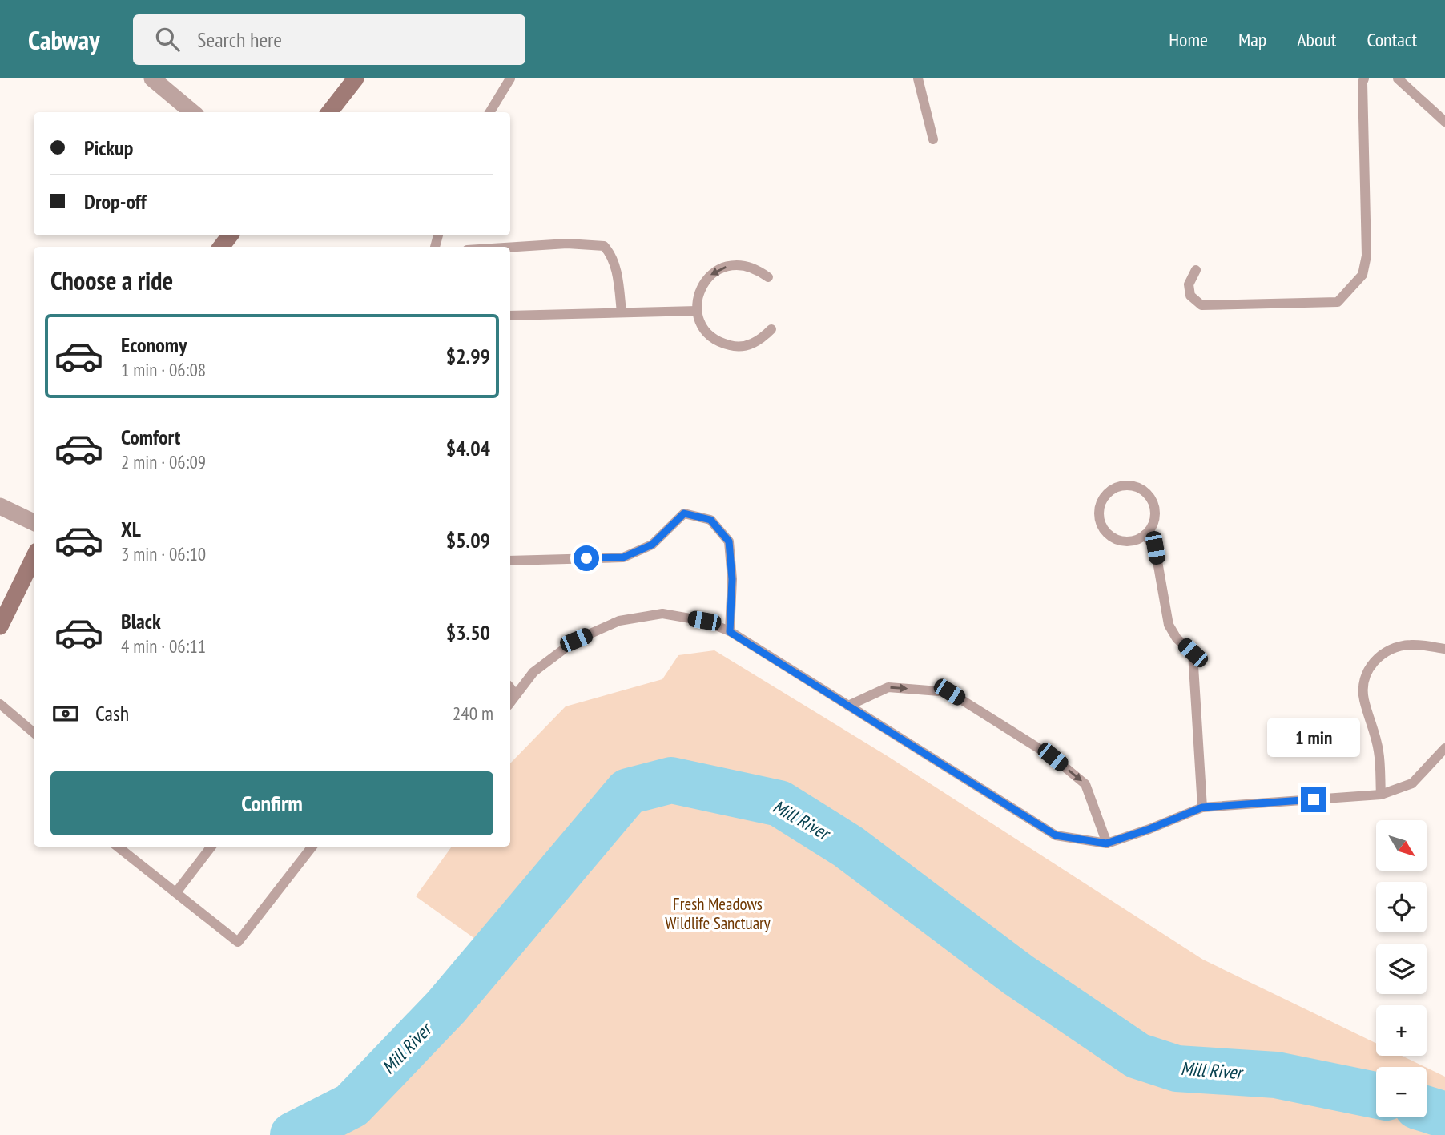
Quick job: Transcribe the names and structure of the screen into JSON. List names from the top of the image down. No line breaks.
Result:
{"water":["Mill River"],"parks":["Fresh Meadows Wildlife Sanctuary"],"north":"bottom right","page":{"header":"Cabway","search":"Search here","nav":["Home","Map","About","Contact"],"banner":["Pickup","Drop-off"],"heading":"Choose a ride","list":[{"name":"Economy","note":"1 min · 06:08","value":"$2.99"},{"name":"Comfort","note":"2 min · 06:09","value":"$4.04"},{"name":"XL","note":"3 min · 06:10","value":"$5.09"},{"name":"Black","note":"4 min · 06:11","value":"$3.50"}],"pay":["Cash","240 m"],"bubble":"1 min","buttons":"Confirm","map_buttons":["+","−"]}}
